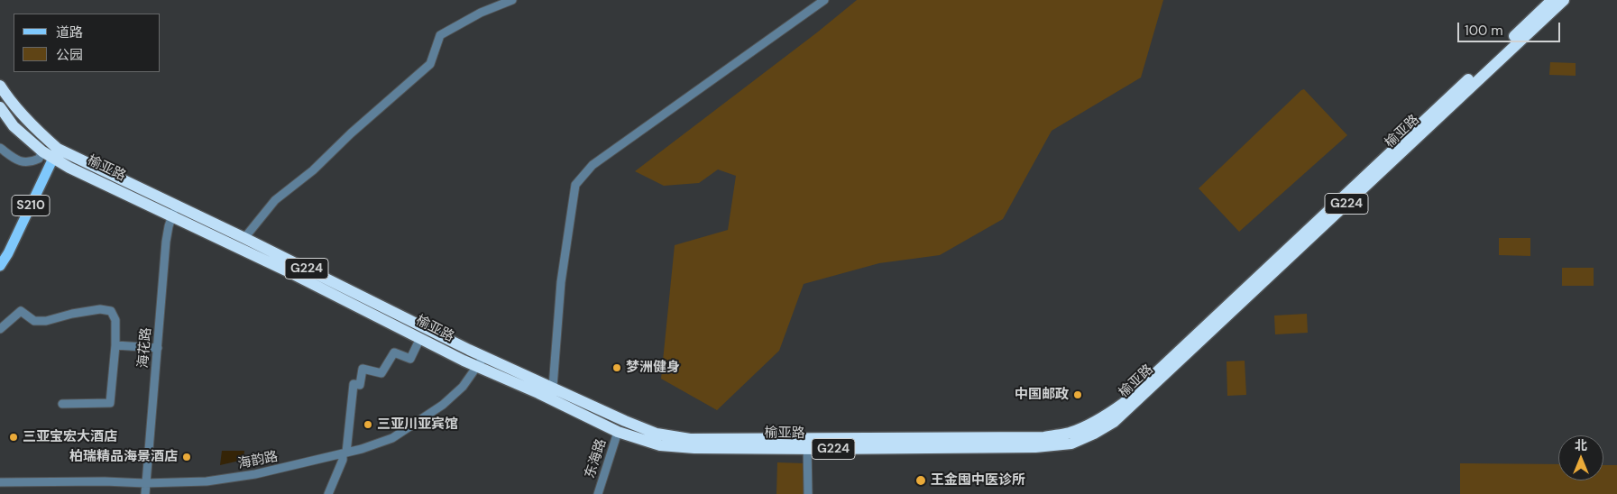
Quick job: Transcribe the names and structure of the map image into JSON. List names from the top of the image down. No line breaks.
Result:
{"streets":{"highway":["榆亚路","G224"],"main road":["S210"],"street":["海花路","东海路","海韵路"]},"crossings":[["榆亚路","S210"],["榆亚路","海花路"],["榆亚路","东海路"],["榆亚路","海韵路"],["海花路","海韵路"]],"places":["梦洲健身","中国邮政","三亚川亚宾馆","三亚宝宏大酒店","柏瑞精品海景酒店","王金囤中医诊所"],"legend":["道路","公园"],"scale_bar":"100 m","north":"top"}
